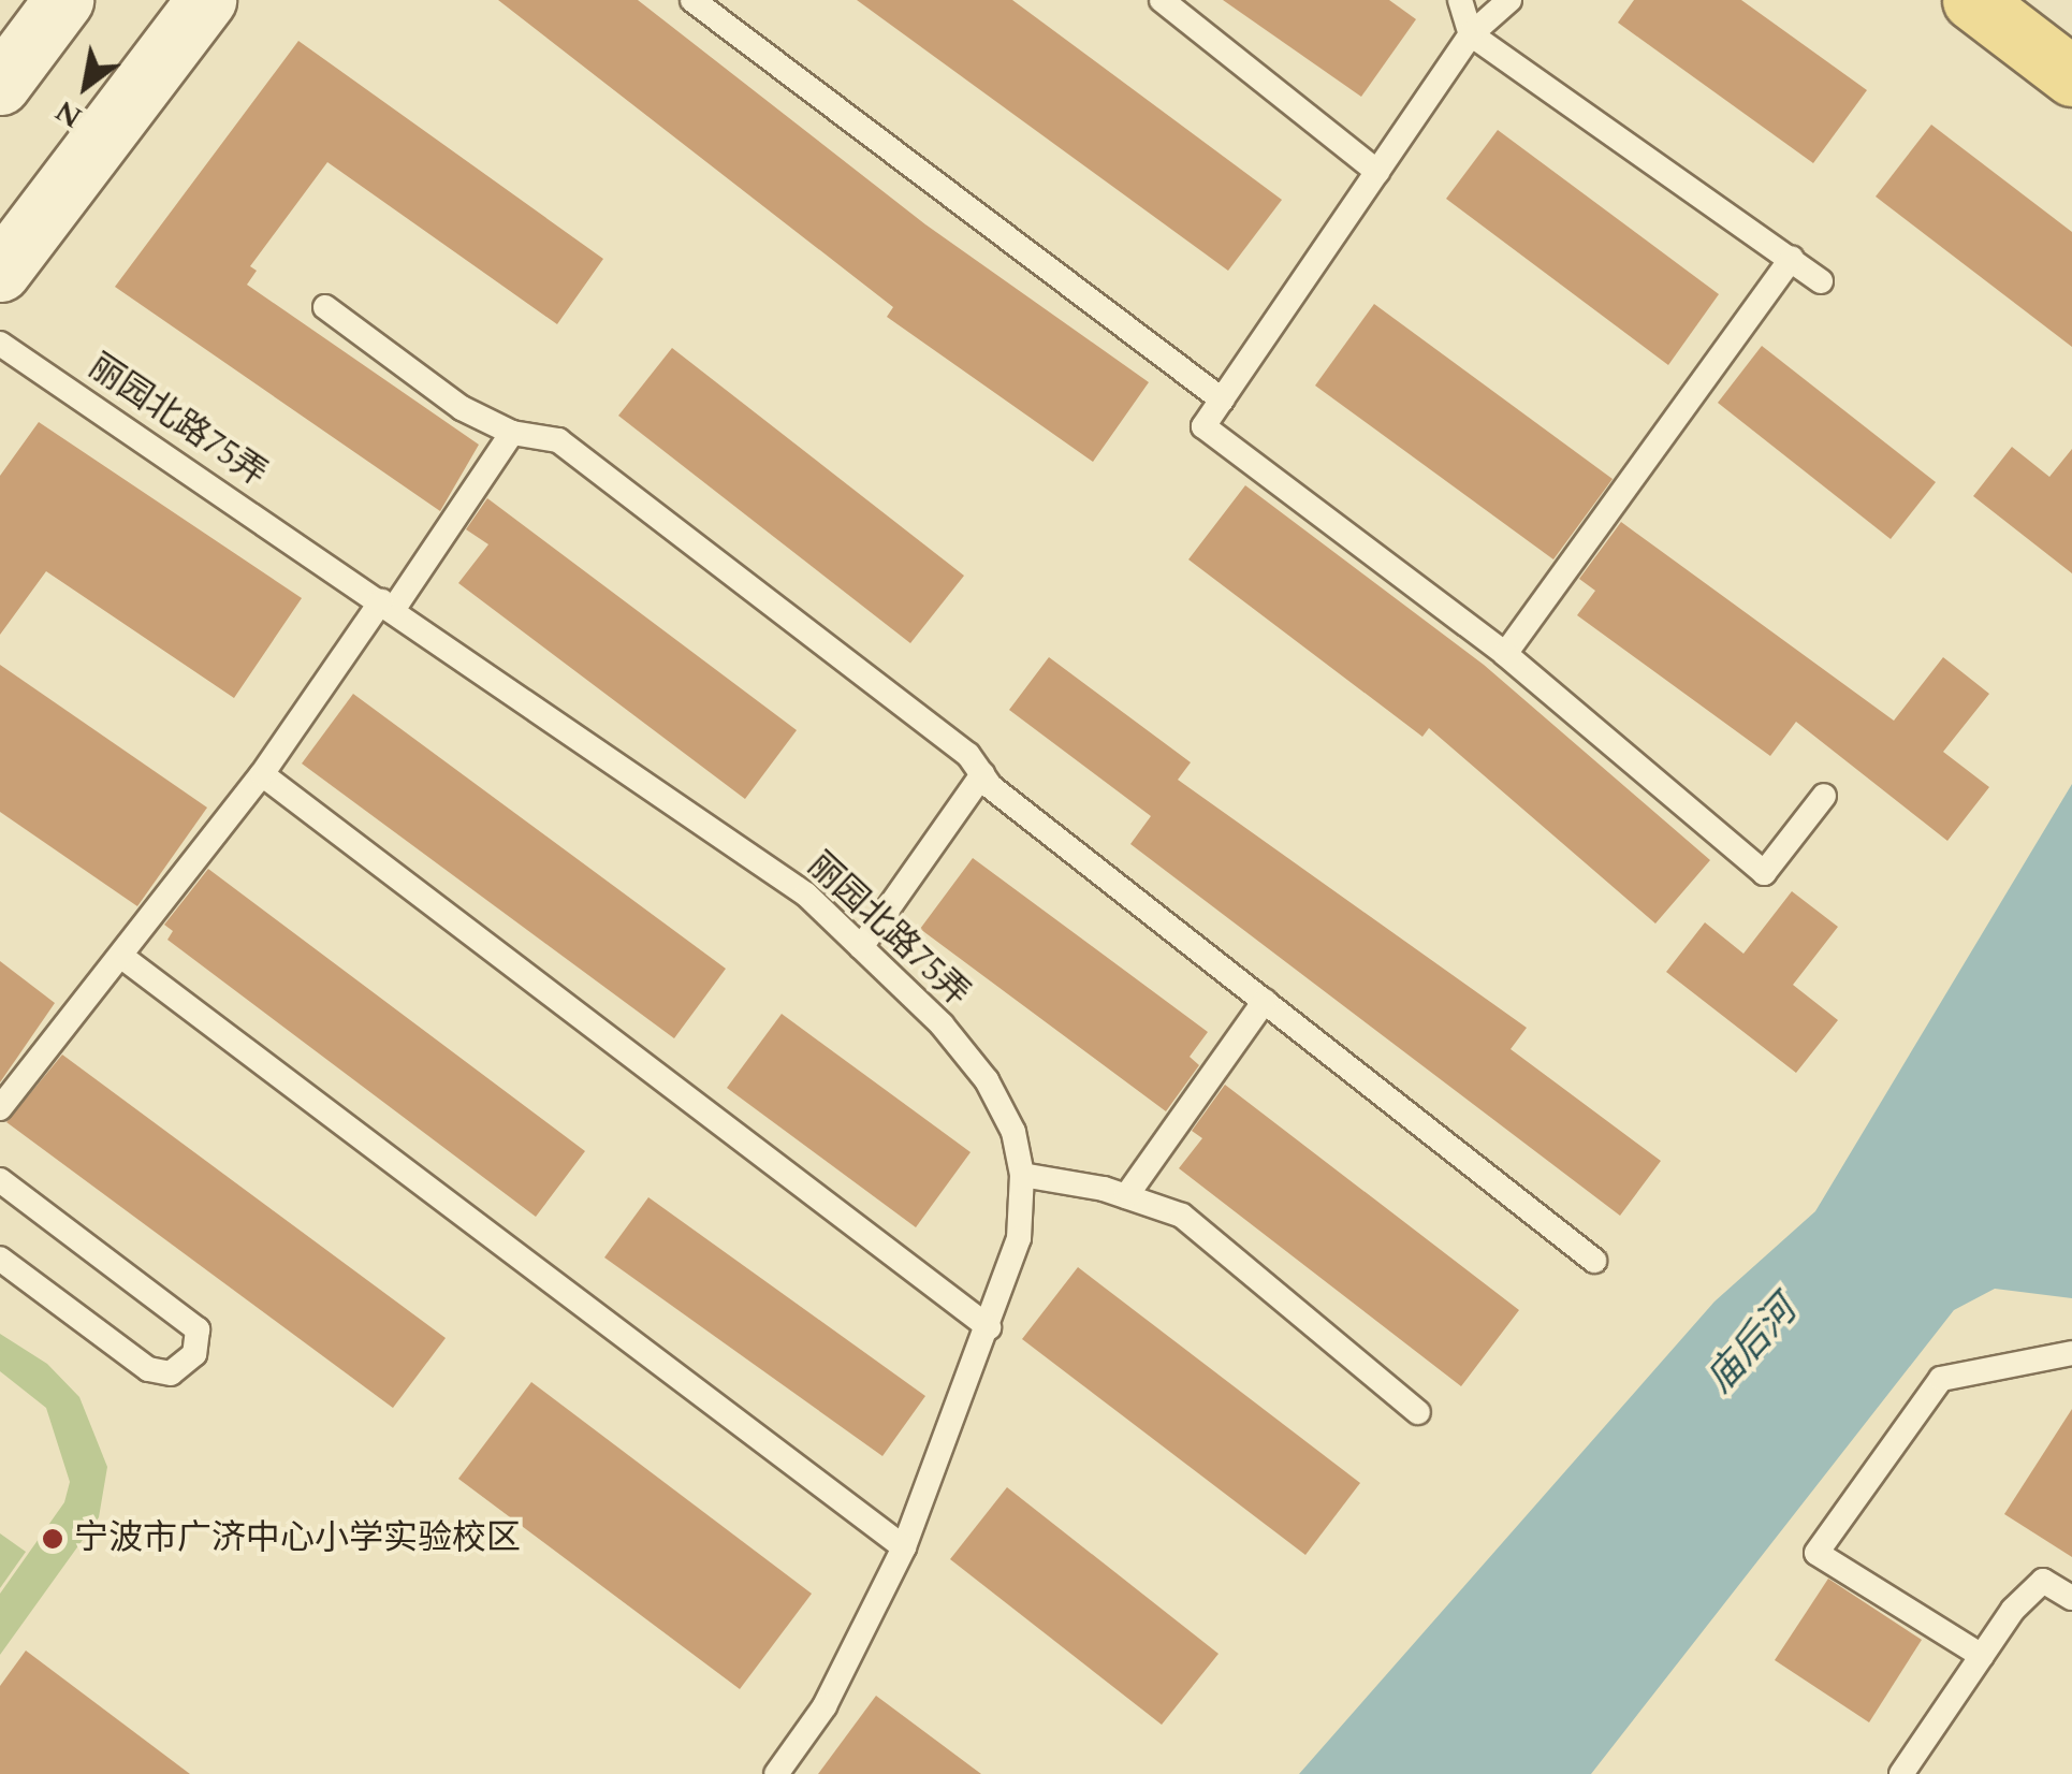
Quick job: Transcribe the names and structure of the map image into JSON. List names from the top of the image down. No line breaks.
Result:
{"streets":{"lane":["丽园北路75弄"]},"water":["庙后河"],"places":["宁波市广济中心小学实验校区"],"north":"bottom left"}
